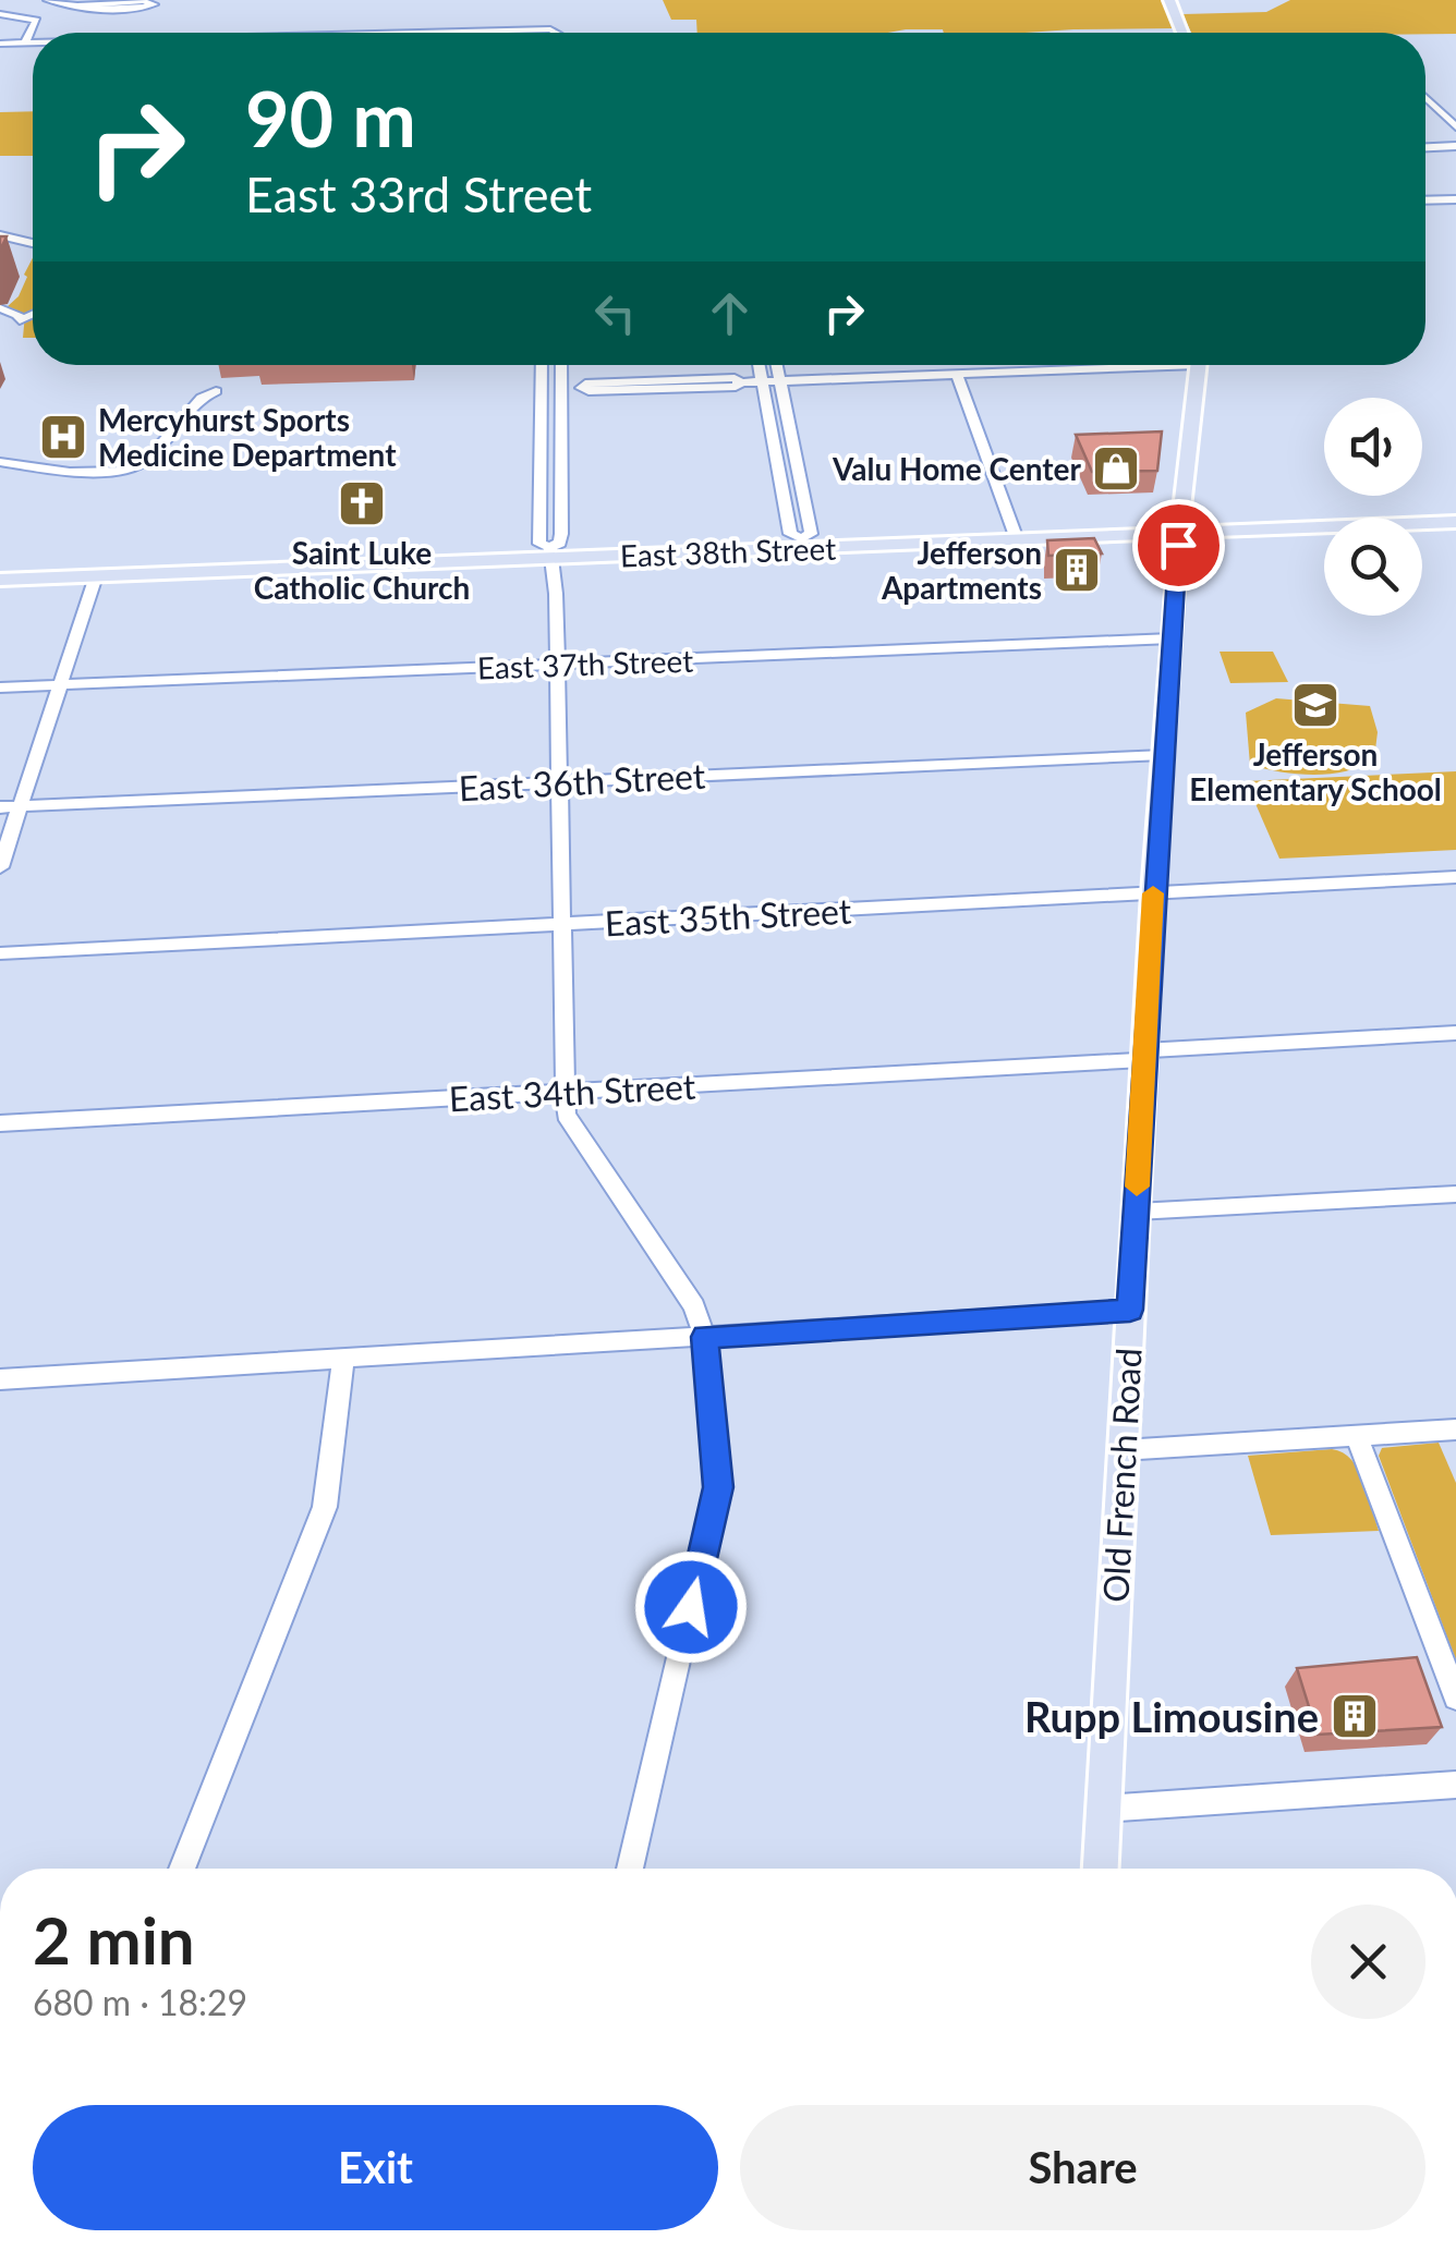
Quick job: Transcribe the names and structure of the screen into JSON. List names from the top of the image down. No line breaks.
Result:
{"streets":{"main road":["East 38th Street","Old French Road"],"street":["East 37th Street","East 36th Street","East 35th Street","East 34th Street"]},"crossings":[["East 38th Street","Old French Road"],["East 37th Street","Old French Road"],["East 36th Street","Old French Road"],["East 35th Street","Old French Road"],["East 34th Street","Old French Road"]],"places":{"hospital":["Mercyhurst Sports Medicine Department"],"shop":["Valu Home Center"],"church":["Saint Luke Catholic Church"],"building":["Jefferson Apartments","Rupp Limousine"],"school or university":["Jefferson Elementary School"]},"page":{"turn":["90 m","East 33rd Street"],"heading":["2 min","680 m · 18:29"],"buttons":["Exit","Share"]}}
